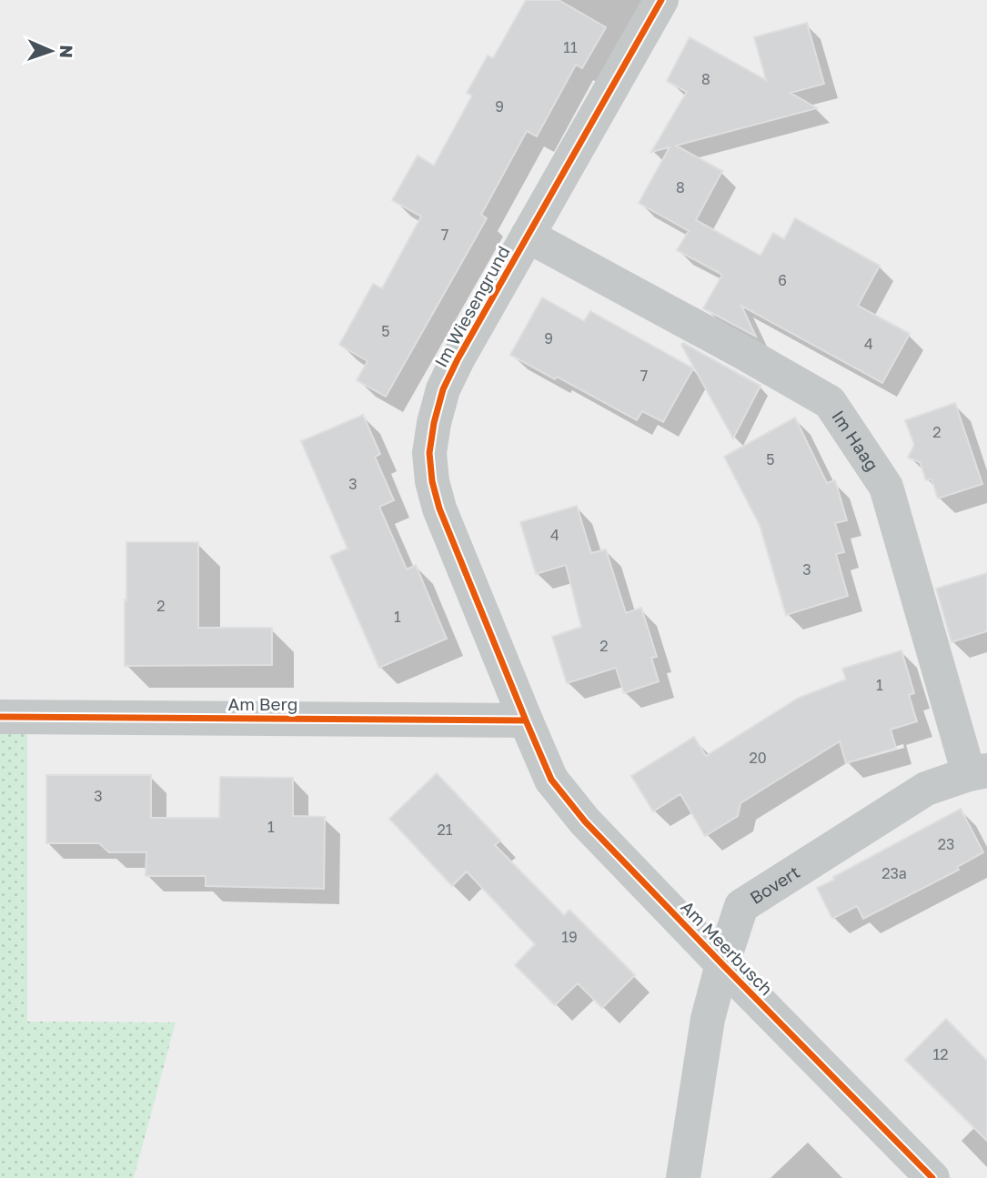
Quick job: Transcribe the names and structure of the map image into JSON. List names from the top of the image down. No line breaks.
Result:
{"streets":{"street":["Im Wiesengrund","Im Haag","Am Berg","Bovert","Am Meerbusch"]},"crossings":[["Im Wiesengrund","Im Haag"],["Im Wiesengrund","Am Berg"],["Im Wiesengrund","Am Meerbusch"],["Im Haag","Bovert"],["Am Berg","Am Meerbusch"],["Bovert","Am Meerbusch"]],"house_numbers":["11","8","9","8","7","6","5","9","4","7","2","5","3","4","3","2","1","2","1","20","3","1","21","23","23a","19","12"],"north":"right"}
